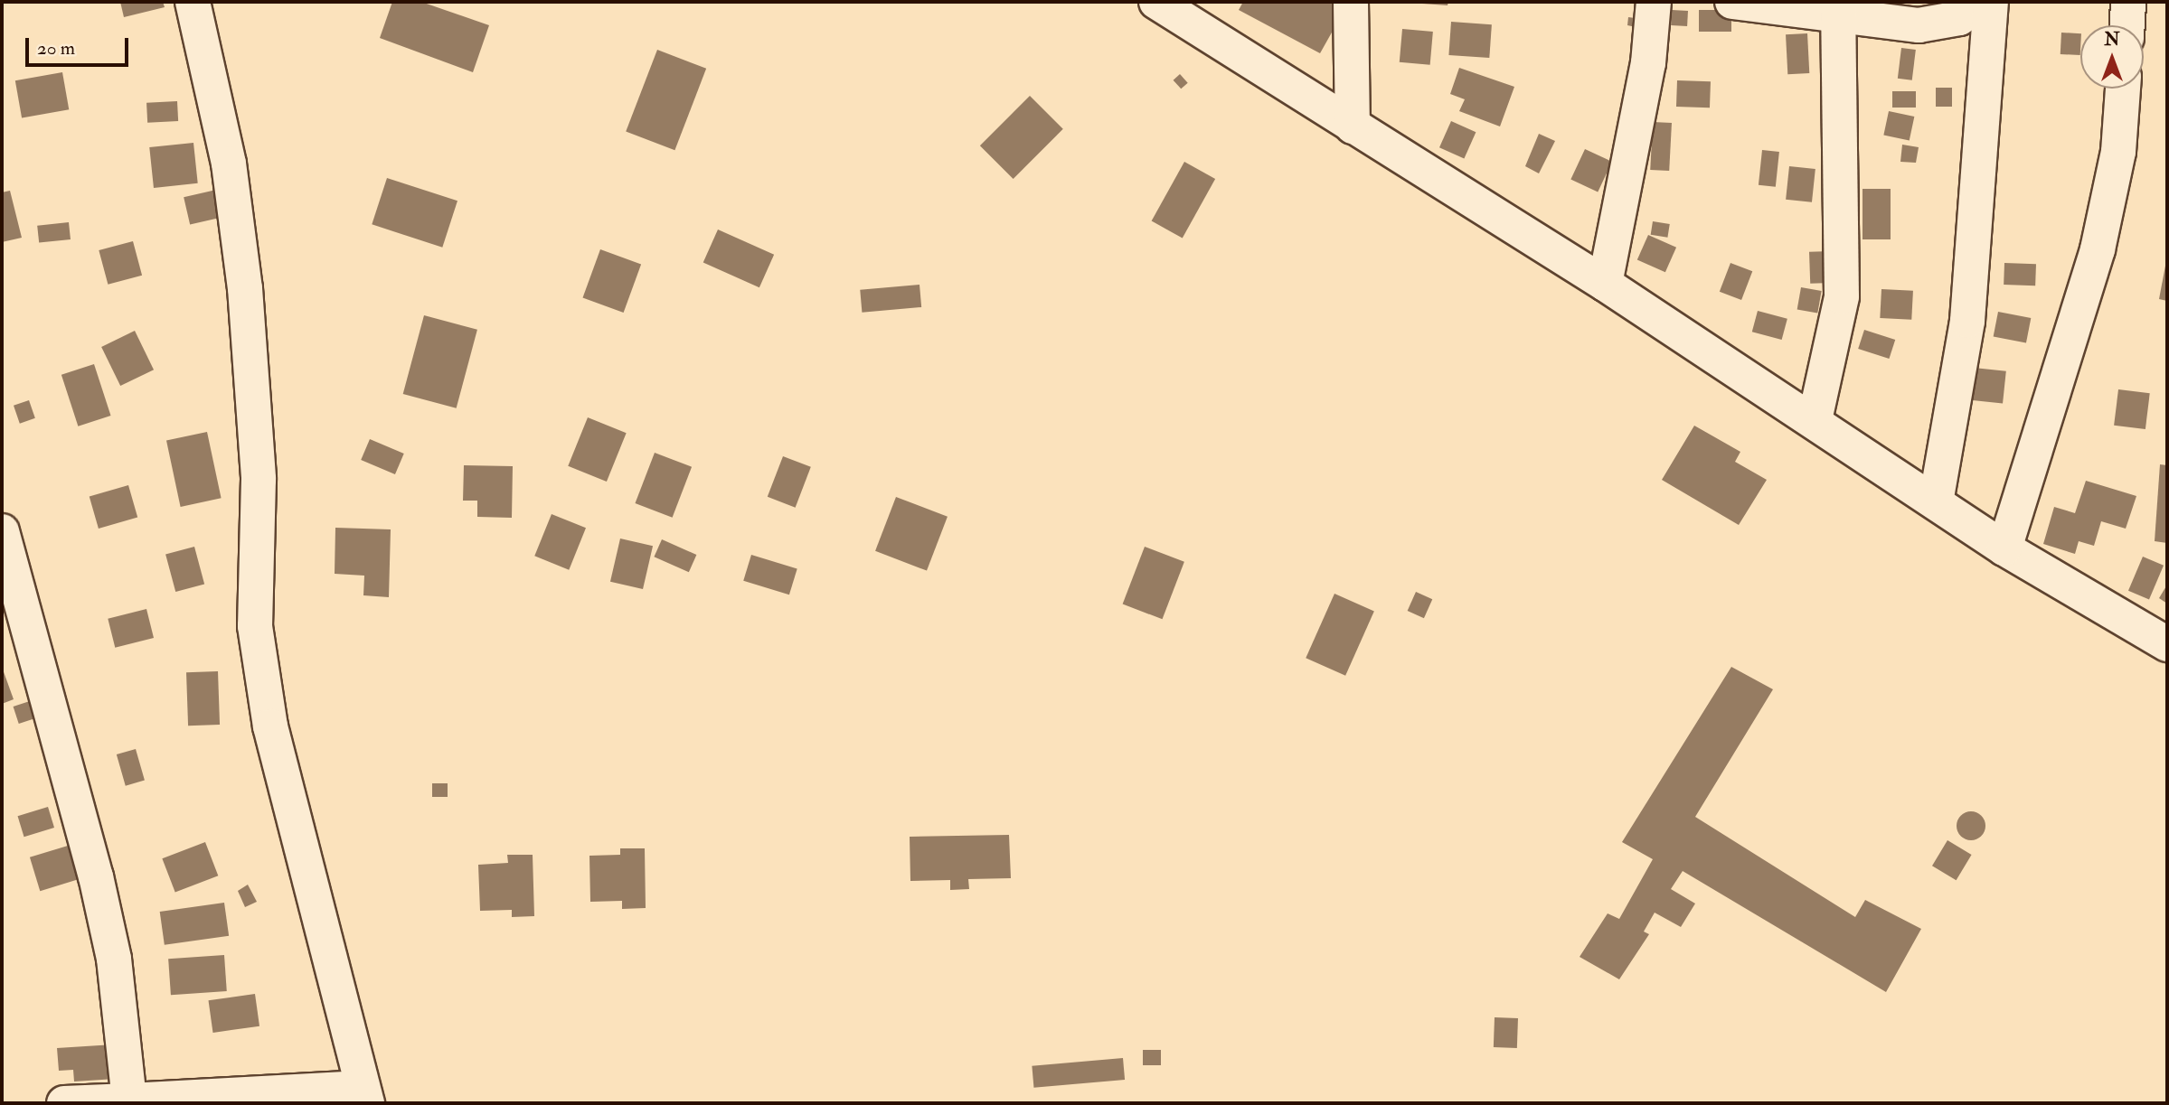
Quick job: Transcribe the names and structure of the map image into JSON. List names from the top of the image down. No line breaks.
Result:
{"scale_bar":"20 m","north":"top"}
